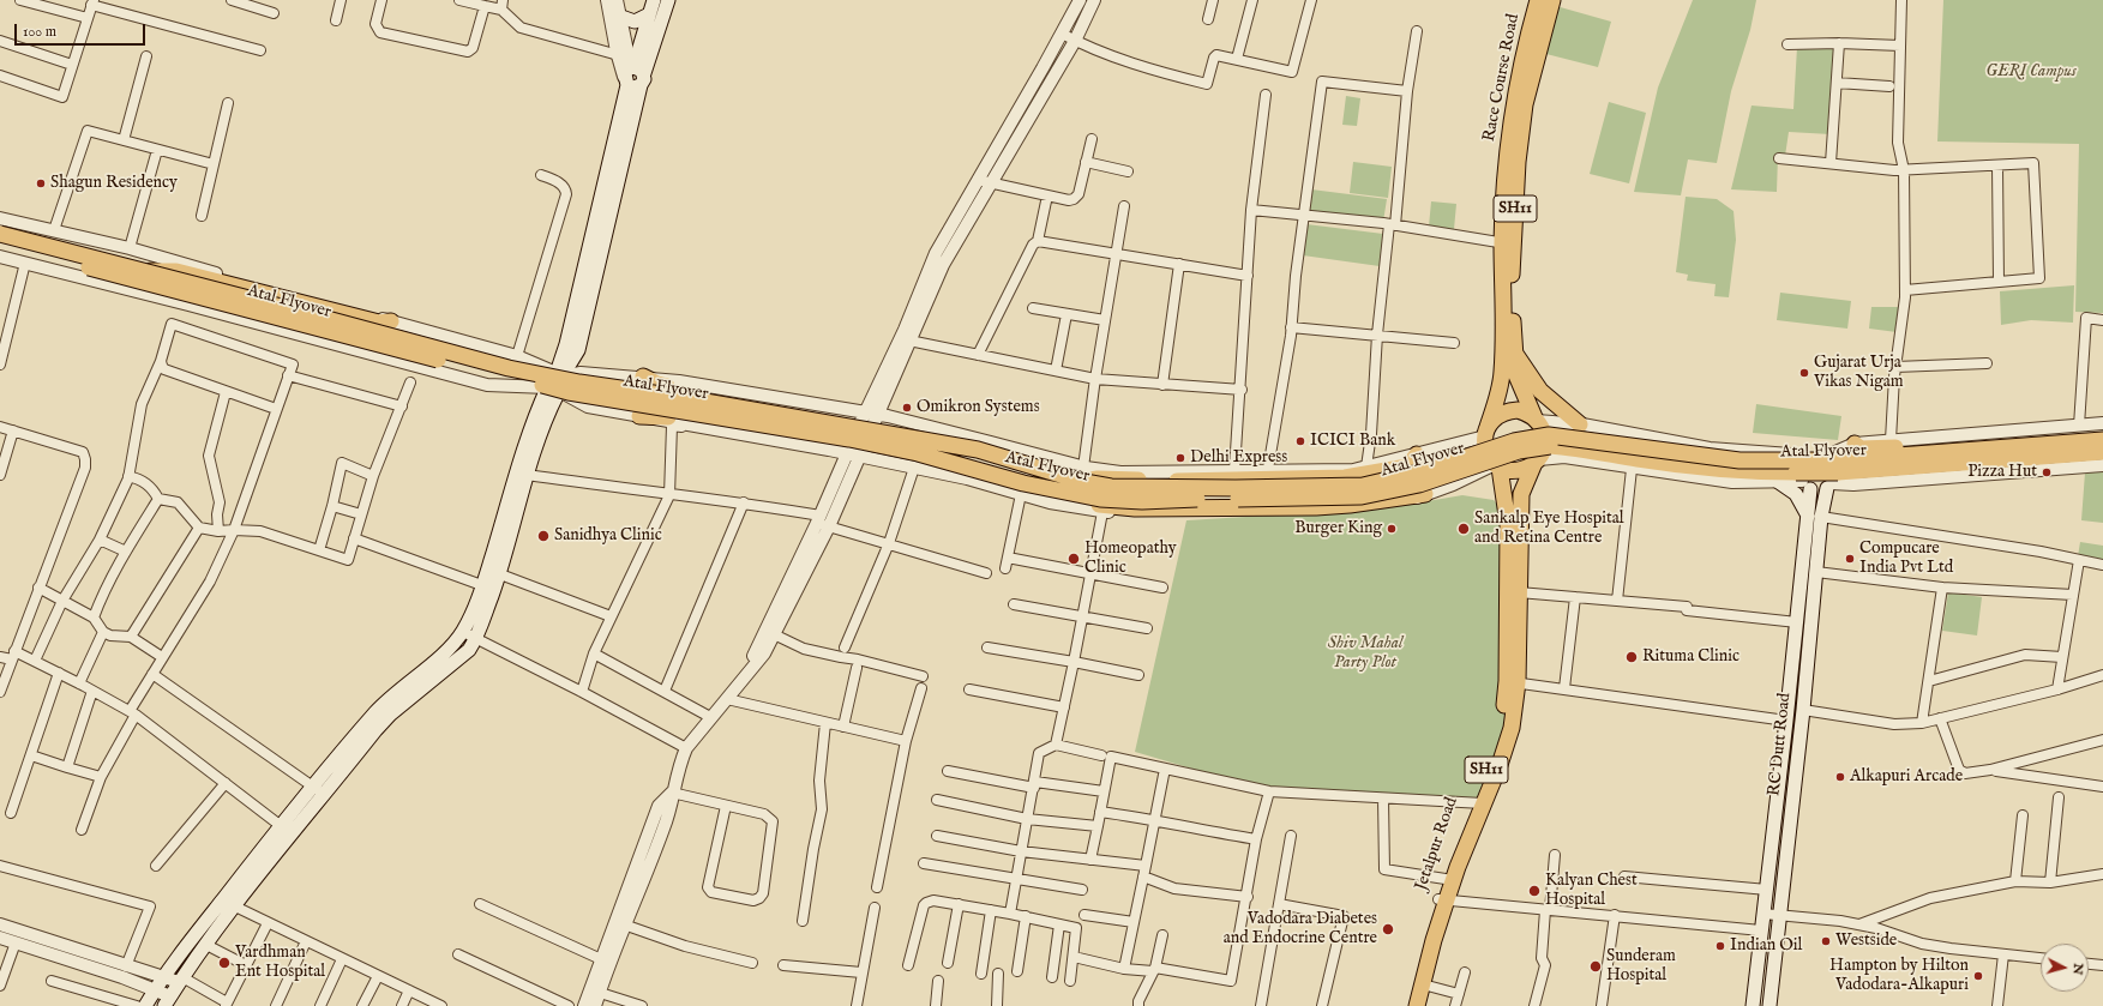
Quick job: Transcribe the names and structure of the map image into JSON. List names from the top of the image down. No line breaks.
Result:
{"streets":{"main road":["Race Course Road","SH11","Atal Flyover","RC Dutt Road","Jetalpur Road"]},"crossings":[["Race Course Road","SH11"],["SH11","Jetalpur Road"],["Atal Flyover","RC Dutt Road"]],"parks":["GERI Campus","Shiv Mahal Party Plot"],"places":["Shagun Residency","Gujarat Urja Vikas Nigam","Omikron Systems","ICICI Bank","Delhi Express","Pizza Hut","Burger King","Sankalp Eye Hospital and Retina Centre","Sanidhya Clinic","Homeopathy Clinic","Compucare India Pvt Ltd","Rituma Clinic","Alkapuri Arcade","Kalyan Chest Hospital","Vadodara Diabetes and Endocrine Centre","Westside","Indian Oil","Vardhman Ent Hospital","Sunderam Hospital","Hampton by Hilton Vadodara-Alkapuri"],"scale_bar":"100 m","north":"right"}
